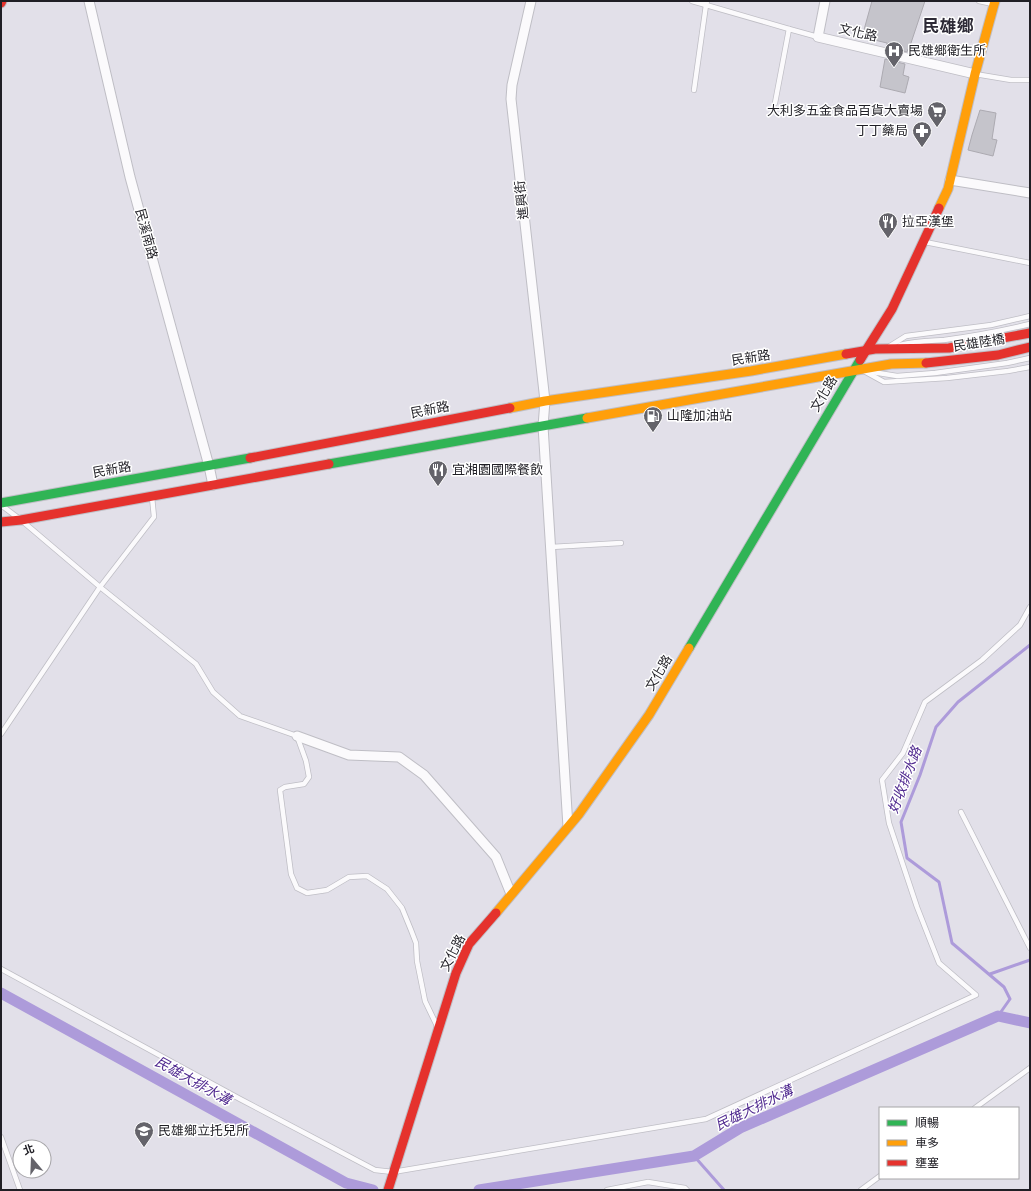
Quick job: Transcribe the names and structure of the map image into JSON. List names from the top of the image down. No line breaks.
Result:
{"streets":{"main road":["文化路","民雄陸橋","民新路"],"street":["進興街","民溪南路"]},"crossings":[["文化路","進興街"],["文化路","民雄陸橋"],["文化路","民新路"],["進興街","民新路"],["民溪南路","民新路"],["民雄陸橋","民新路"]],"districts":["民雄鄉"],"water":["好收排水路","民雄大排水溝"],"places":{"hospital":["民雄鄉衛生所"],"supermarket":["大利多五金食品百貨大賣場"],"pharmacy":["丁丁藥局"],"restaurant":["拉亞漢堡","宜湘園國際餐飲"],"fuel station":["山隆加油站"],"school or university":["民雄鄉立托兒所"]},"legend":["順暢","車多","壅塞"],"north":"top"}
